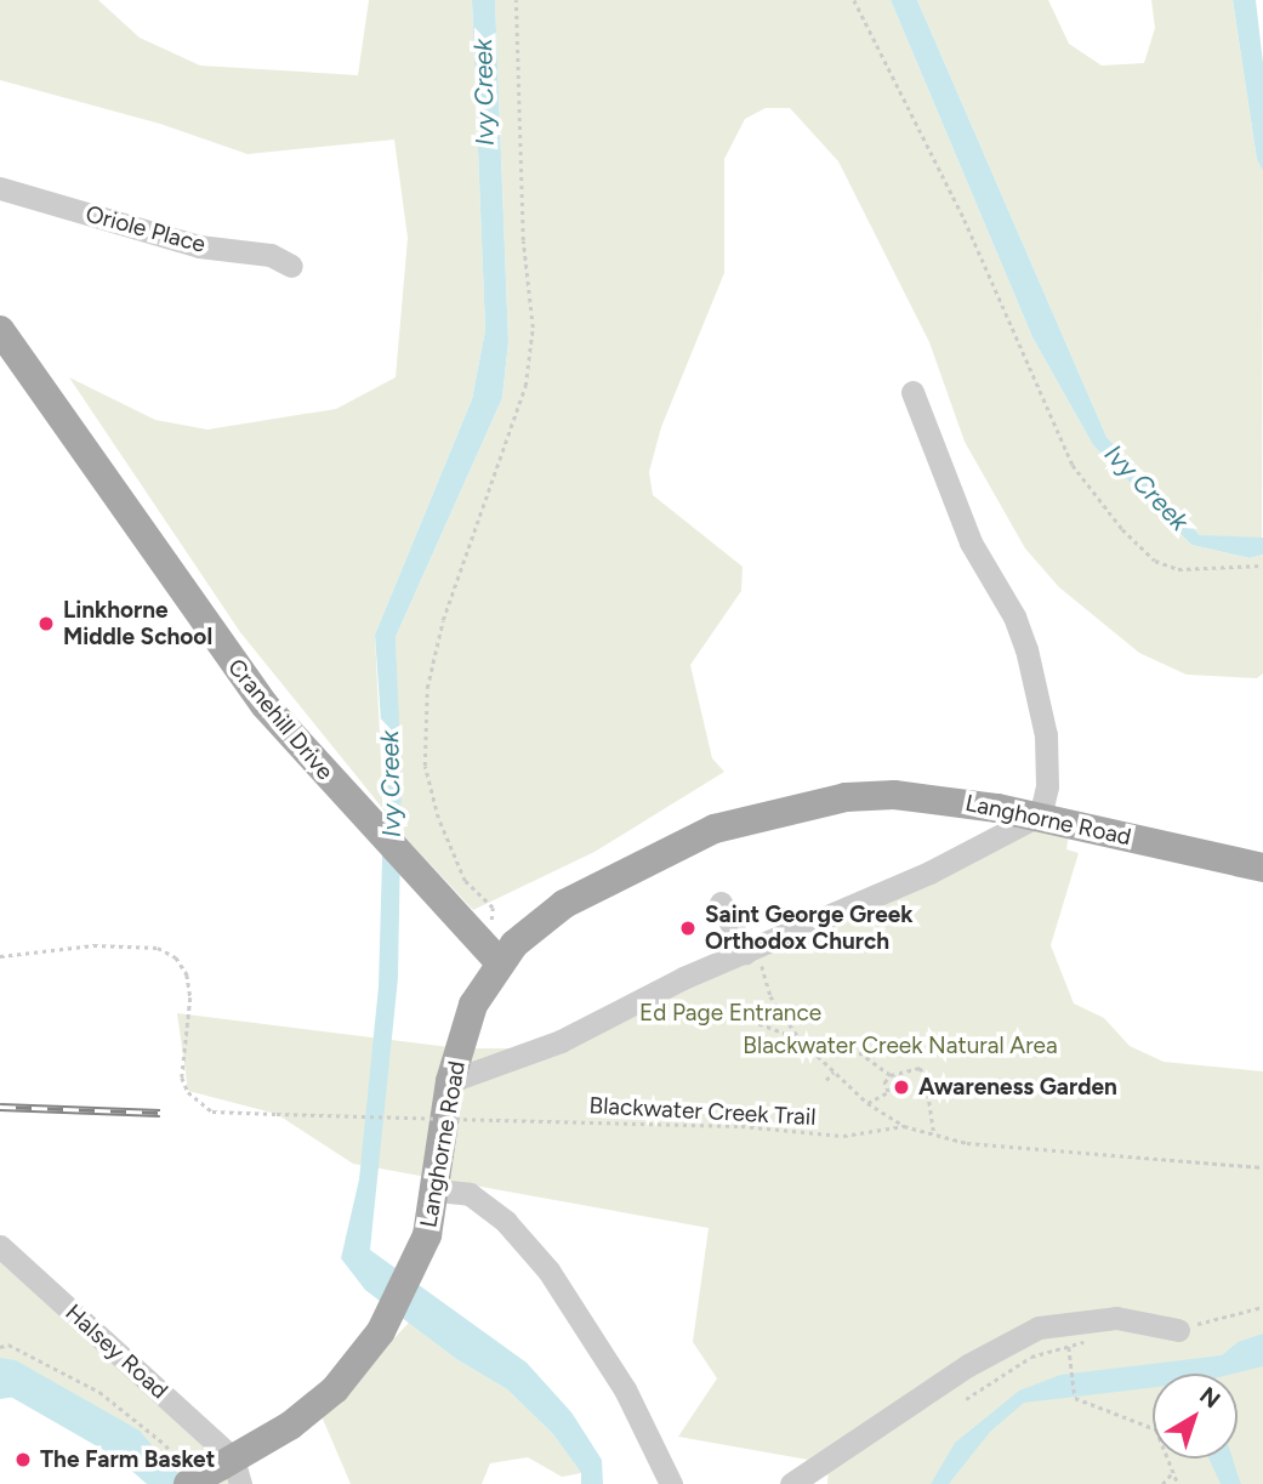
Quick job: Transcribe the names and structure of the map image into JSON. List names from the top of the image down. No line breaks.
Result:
{"streets":{"main road":["Cranehill Drive","Langhorne Road"],"street":["Oriole Place","Halsey Road"],"path":["Blackwater Creek Trail"]},"crossings":[["Cranehill Drive","Langhorne Road"],["Langhorne Road","Halsey Road"]],"water":["Ivy Creek"],"parks":["Ed Page Entrance","Blackwater Creek Natural Area"],"places":["Linkhorne Middle School","Saint George Greek Orthodox Church","Awareness Garden","The Farm Basket"],"north":"top right"}
